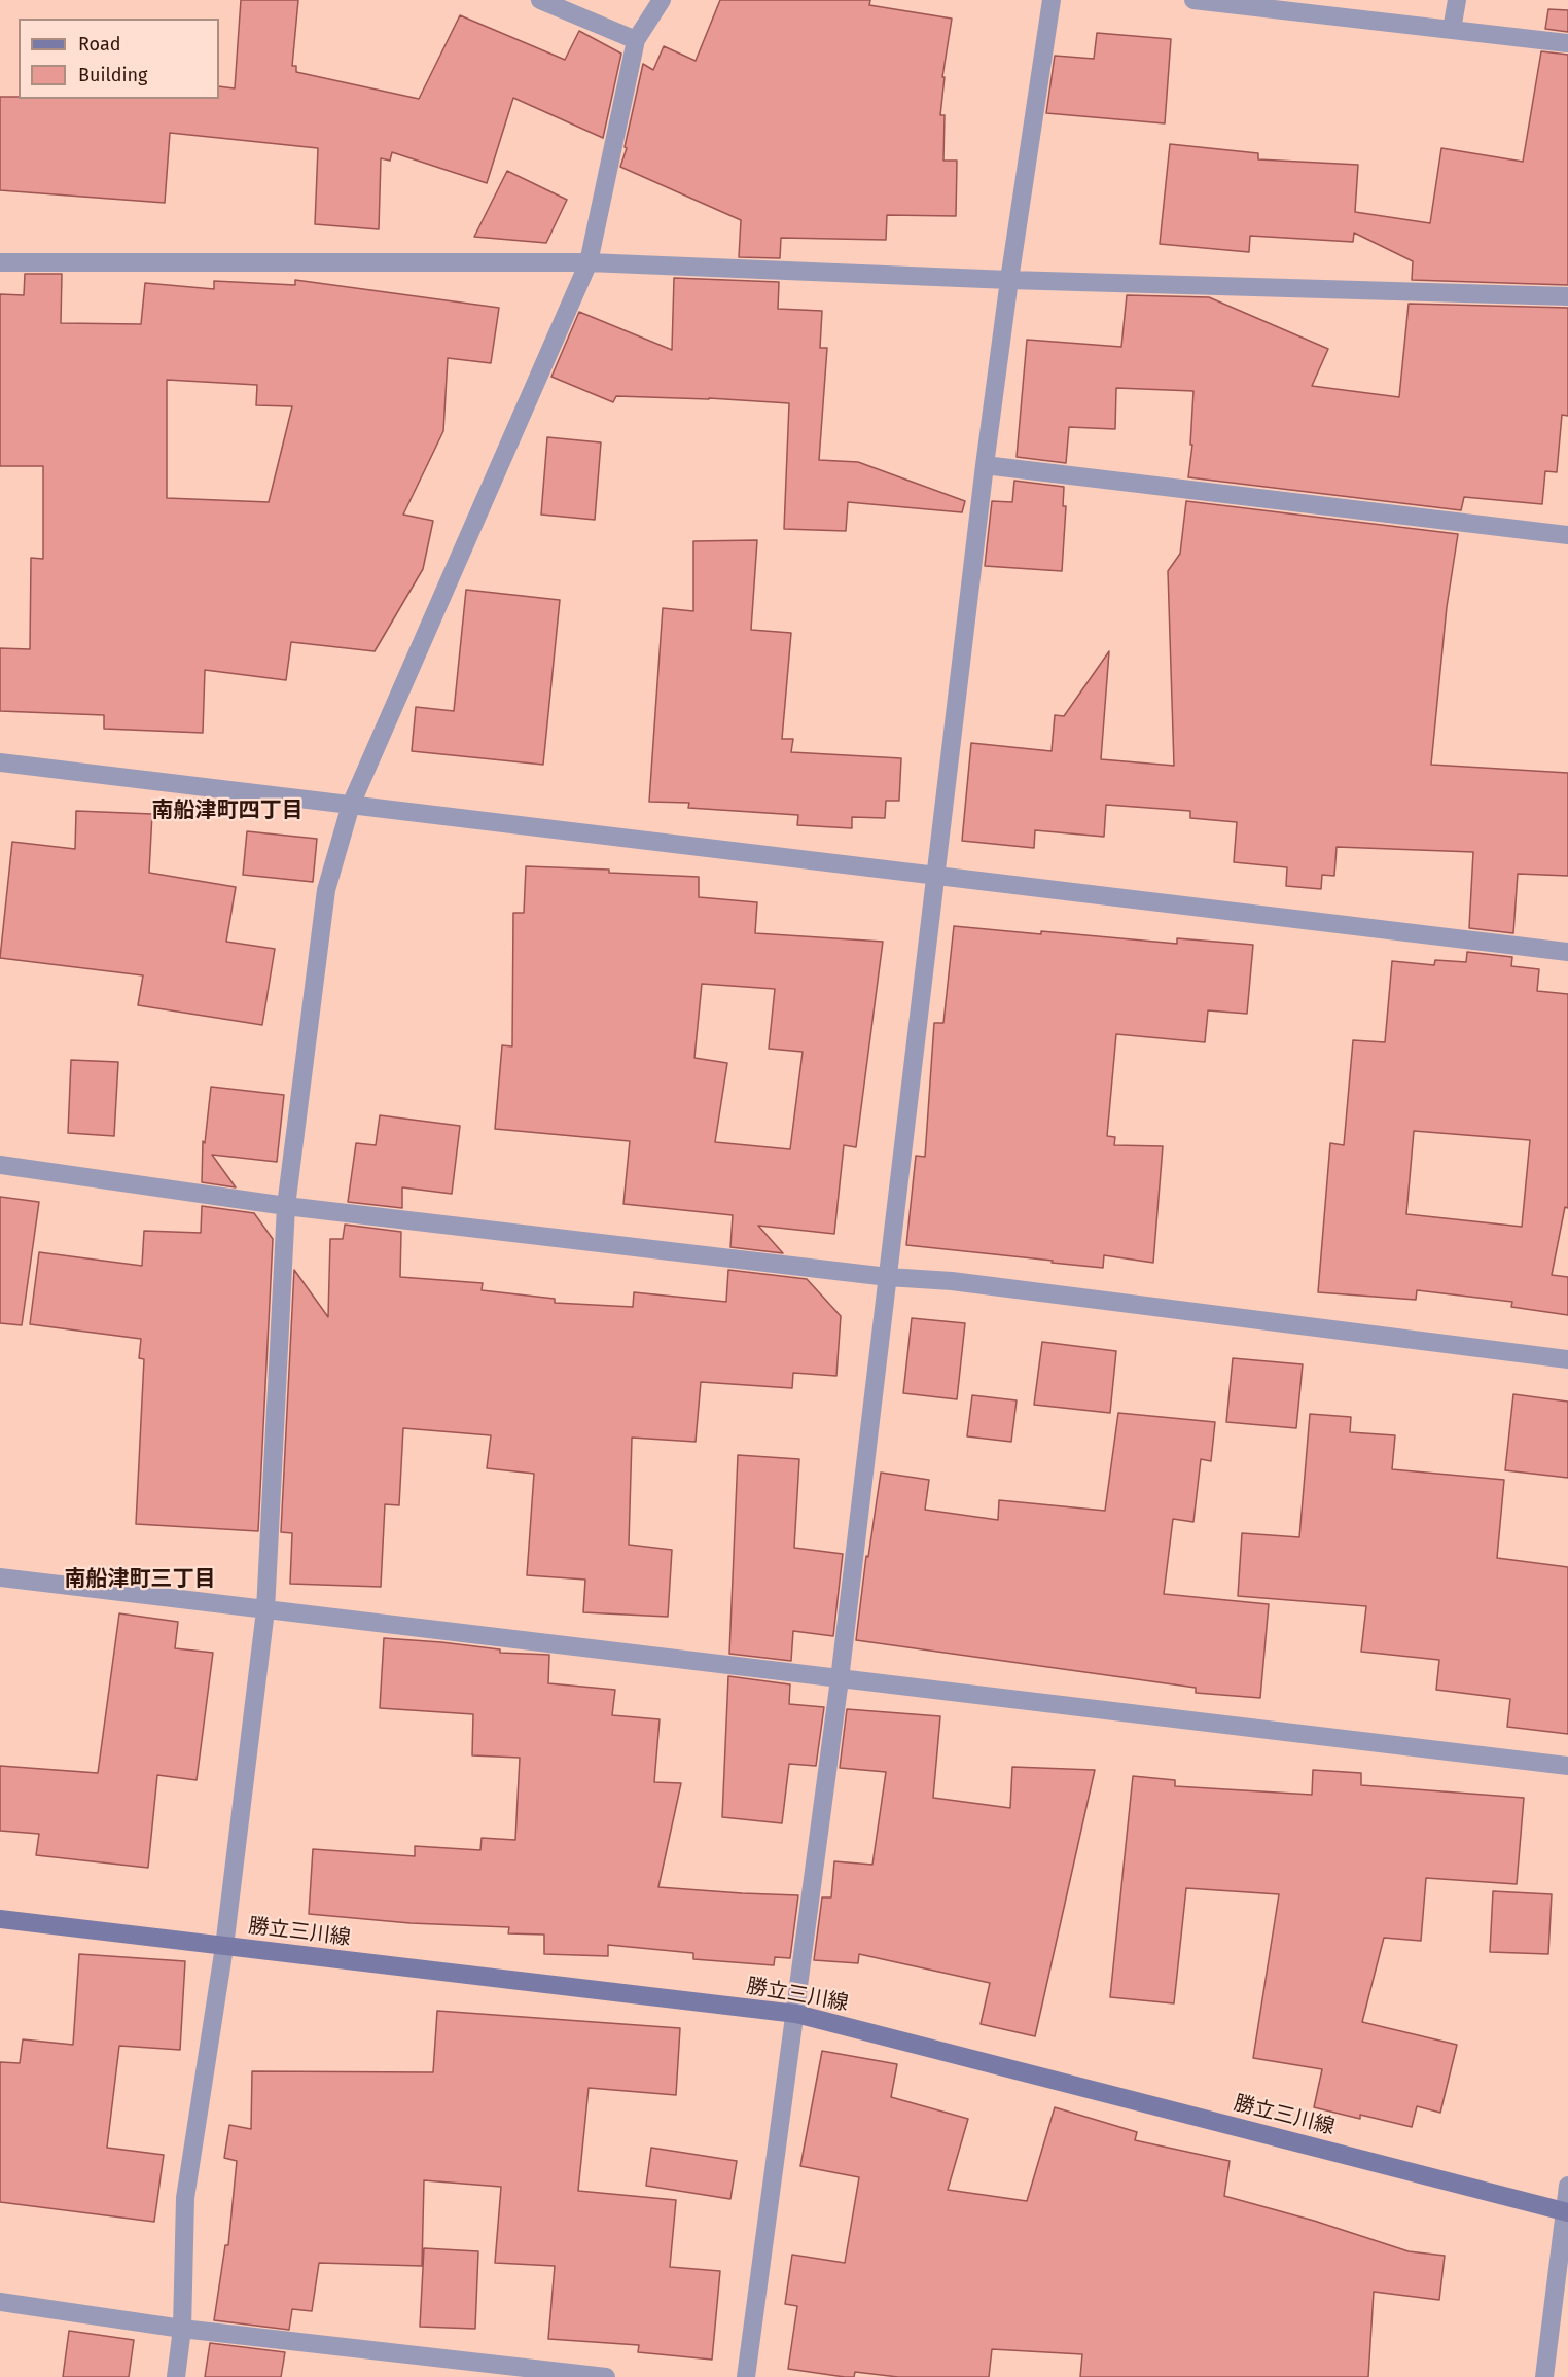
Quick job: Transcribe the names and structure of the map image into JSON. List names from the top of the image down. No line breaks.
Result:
{"streets":{"main road":["勝立三川線"]},"districts":["南船津町四丁目","南船津町三丁目"],"legend":["Road","Building"]}
